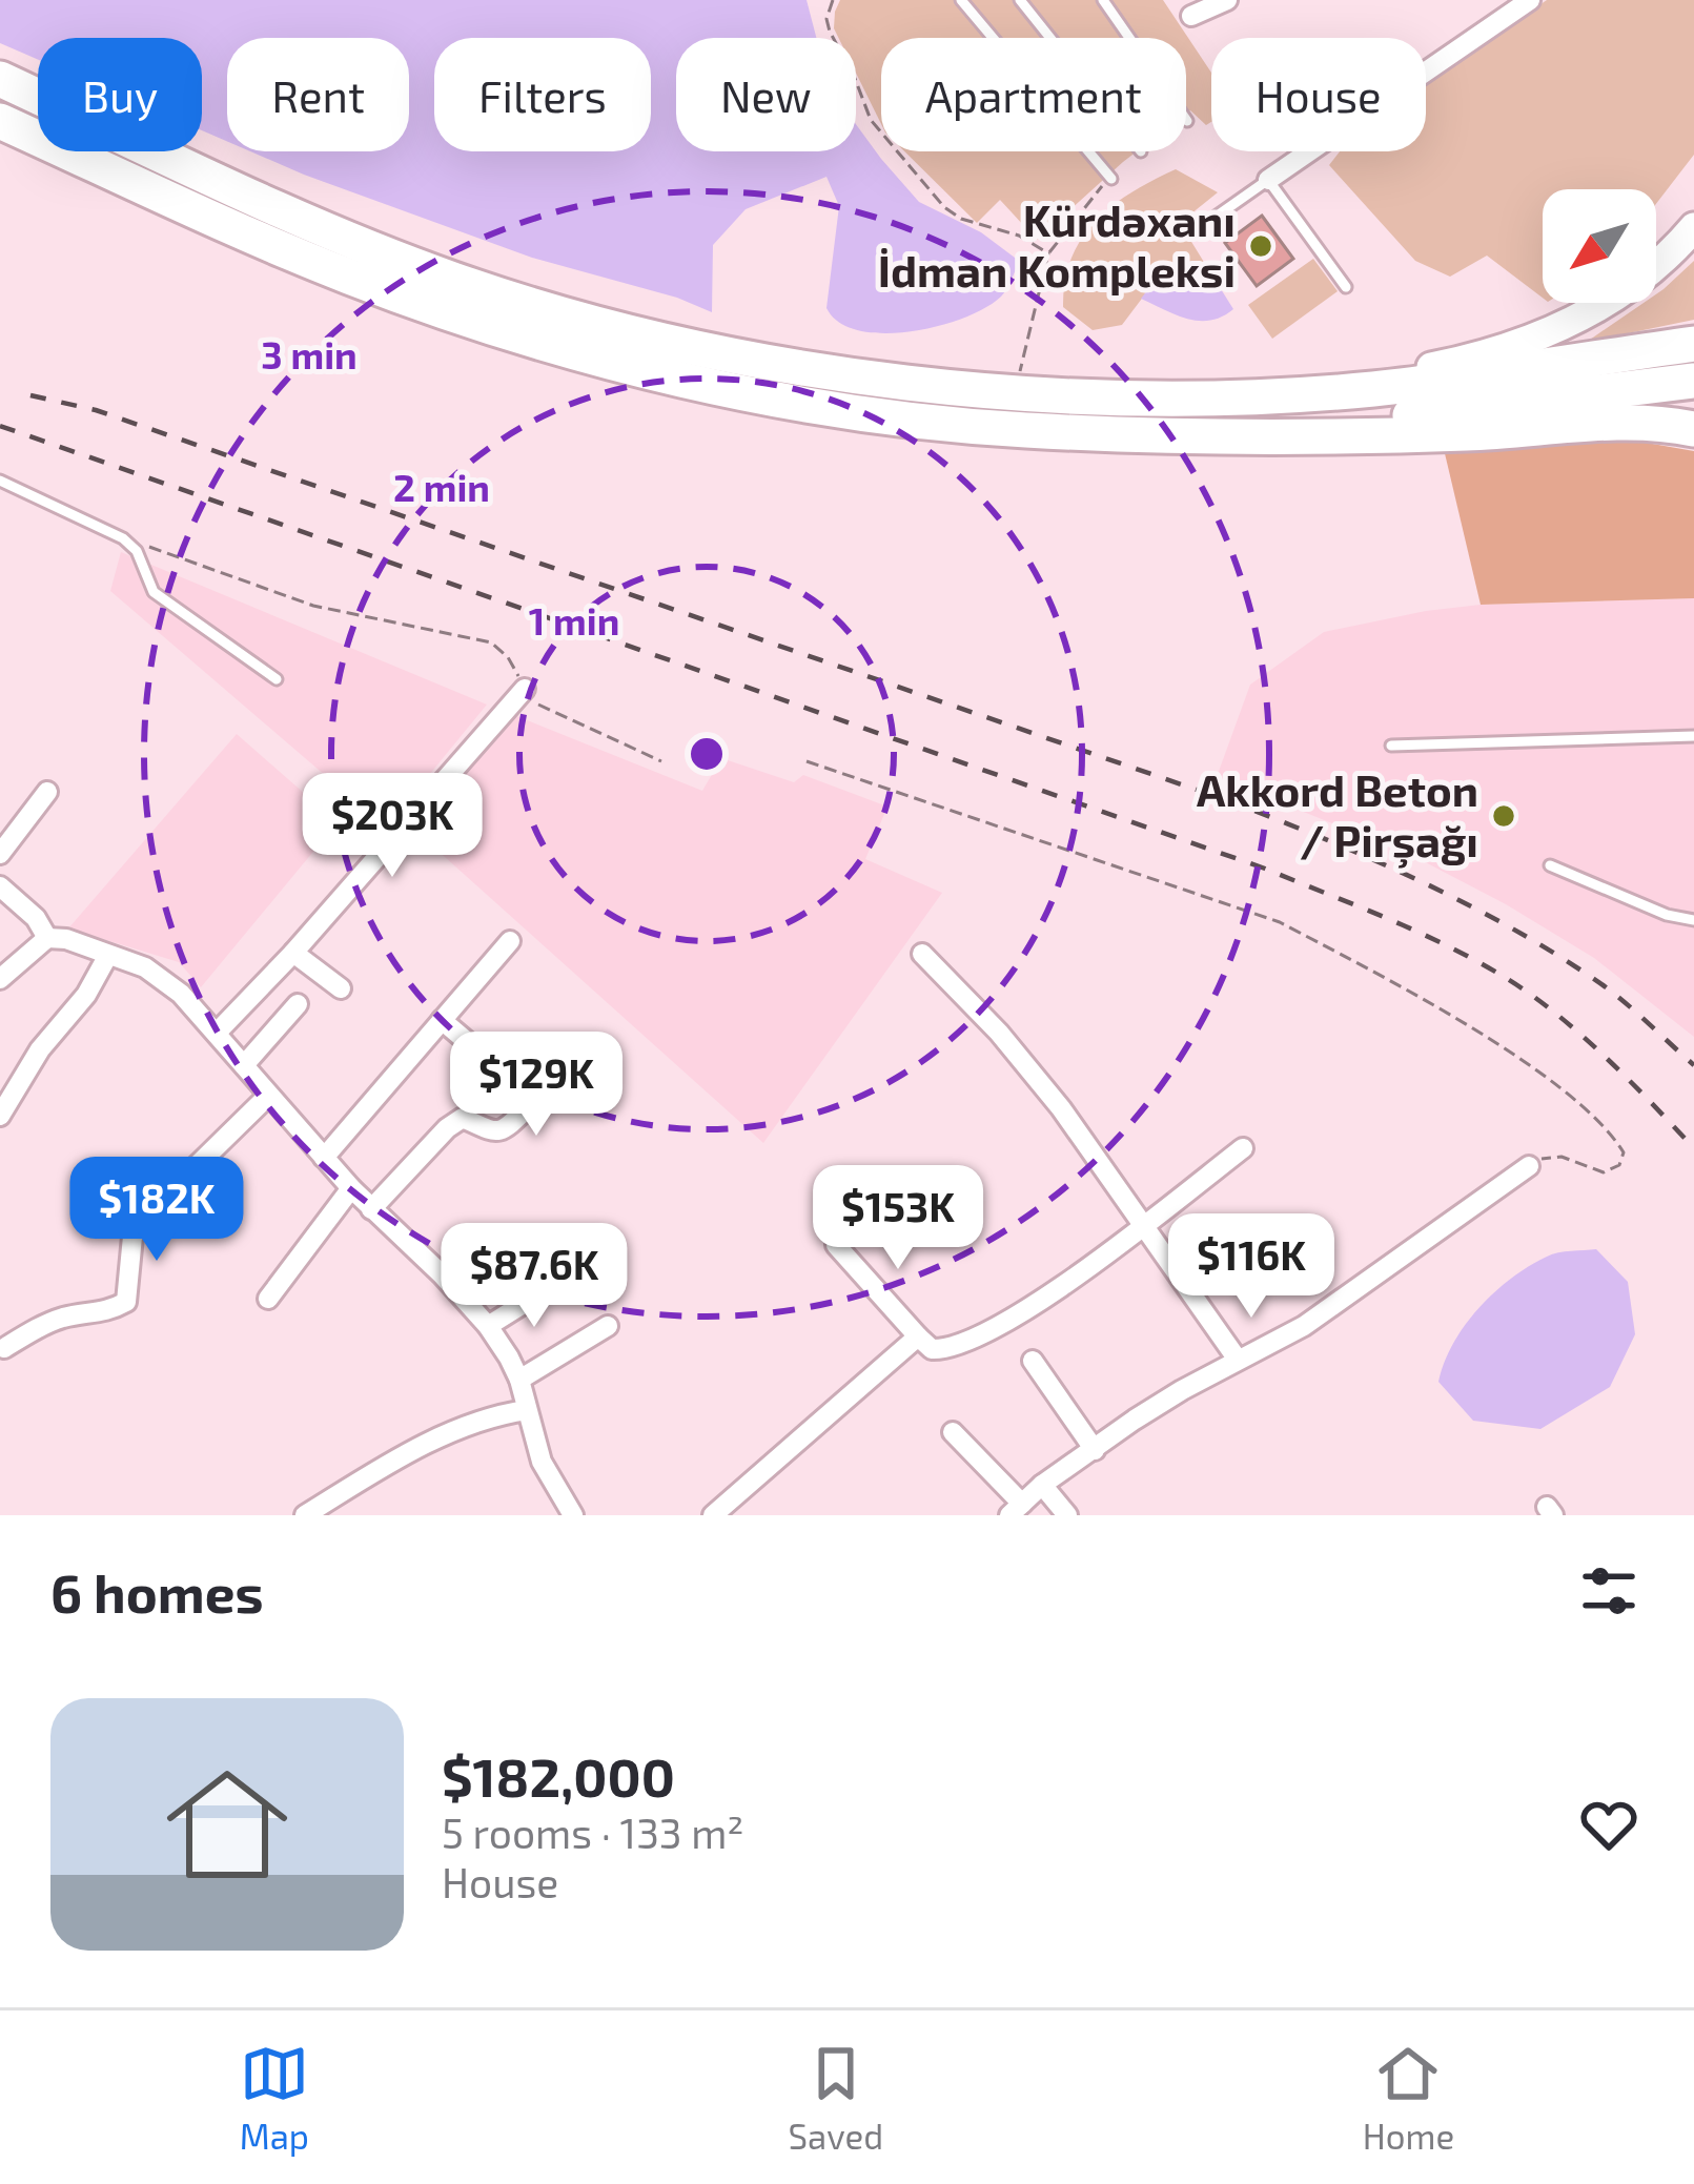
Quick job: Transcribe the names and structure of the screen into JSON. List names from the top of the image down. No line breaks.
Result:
{"places":["Kürdəxanı İdman Kompleksi","Akkord Beton / Pirşağı"],"north":"bottom left","page":{"chip":["Buy","Rent","Filters","New","Apartment","House"],"price":["$203K","$129K","$182K","$153K","$116K","$87.6K"],"heading":"6 homes","list":[{"name":"$182,000","note":"5 rooms · 133 m² · House"}],"tabs":["Map","Saved","Home"]},"rings":["3 min","2 min","1 min"]}
